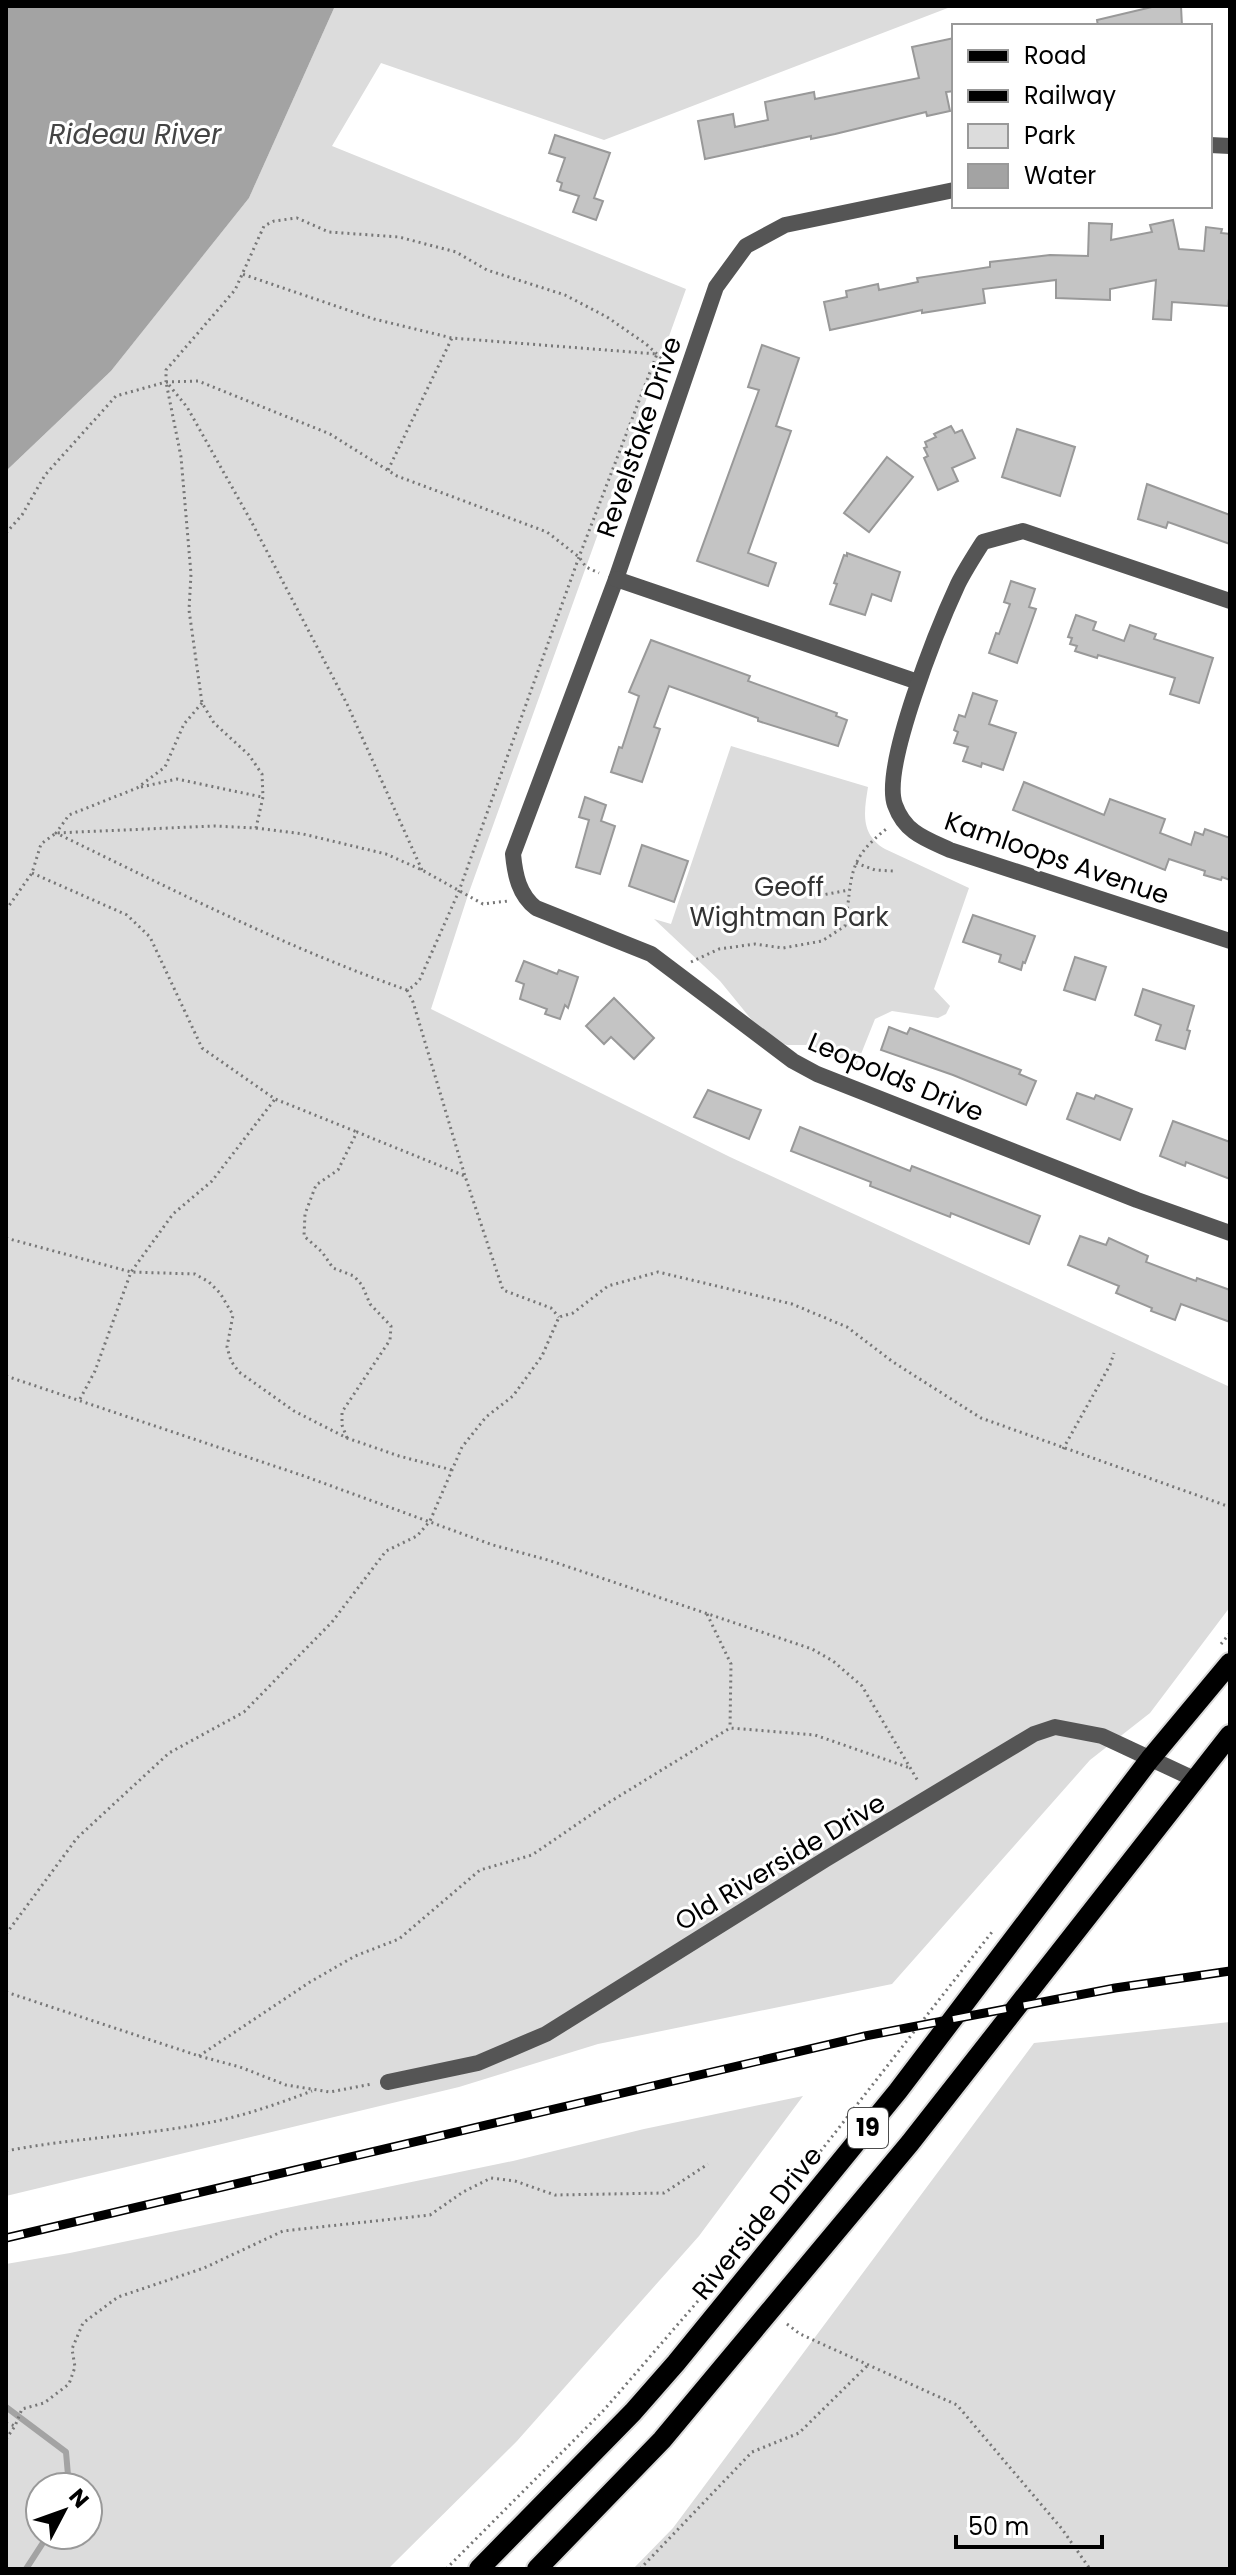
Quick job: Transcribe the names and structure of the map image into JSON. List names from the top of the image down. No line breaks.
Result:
{"streets":{"main road":["19","Riverside Drive"],"street":["Revelstoke Drive","Kamloops Avenue","Leopolds Drive","Old Riverside Drive"]},"crossings":[["Revelstoke Drive","Leopolds Drive"],["Old Riverside Drive","19"],["Old Riverside Drive","Riverside Drive"]],"water":["Rideau River"],"parks":["Geoff Wightman Park"],"legend":["Road","Railway","Park","Water"],"scale_bar":"50 m","north":"top right"}
